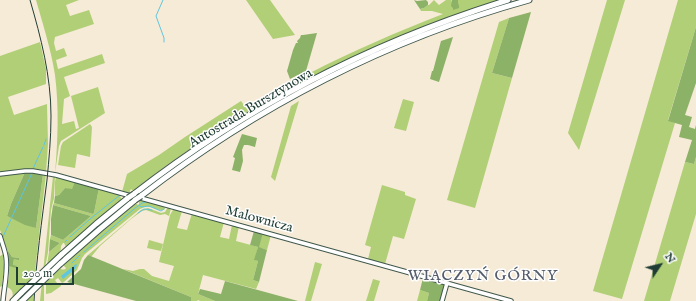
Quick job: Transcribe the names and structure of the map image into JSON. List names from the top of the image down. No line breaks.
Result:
{"streets":{"highway":["Autostrada Bursztynowa"],"street":["Malownicza"]},"districts":["WIĄCZYŃ GÓRNY"],"scale_bar":"200 m","north":"top right"}
